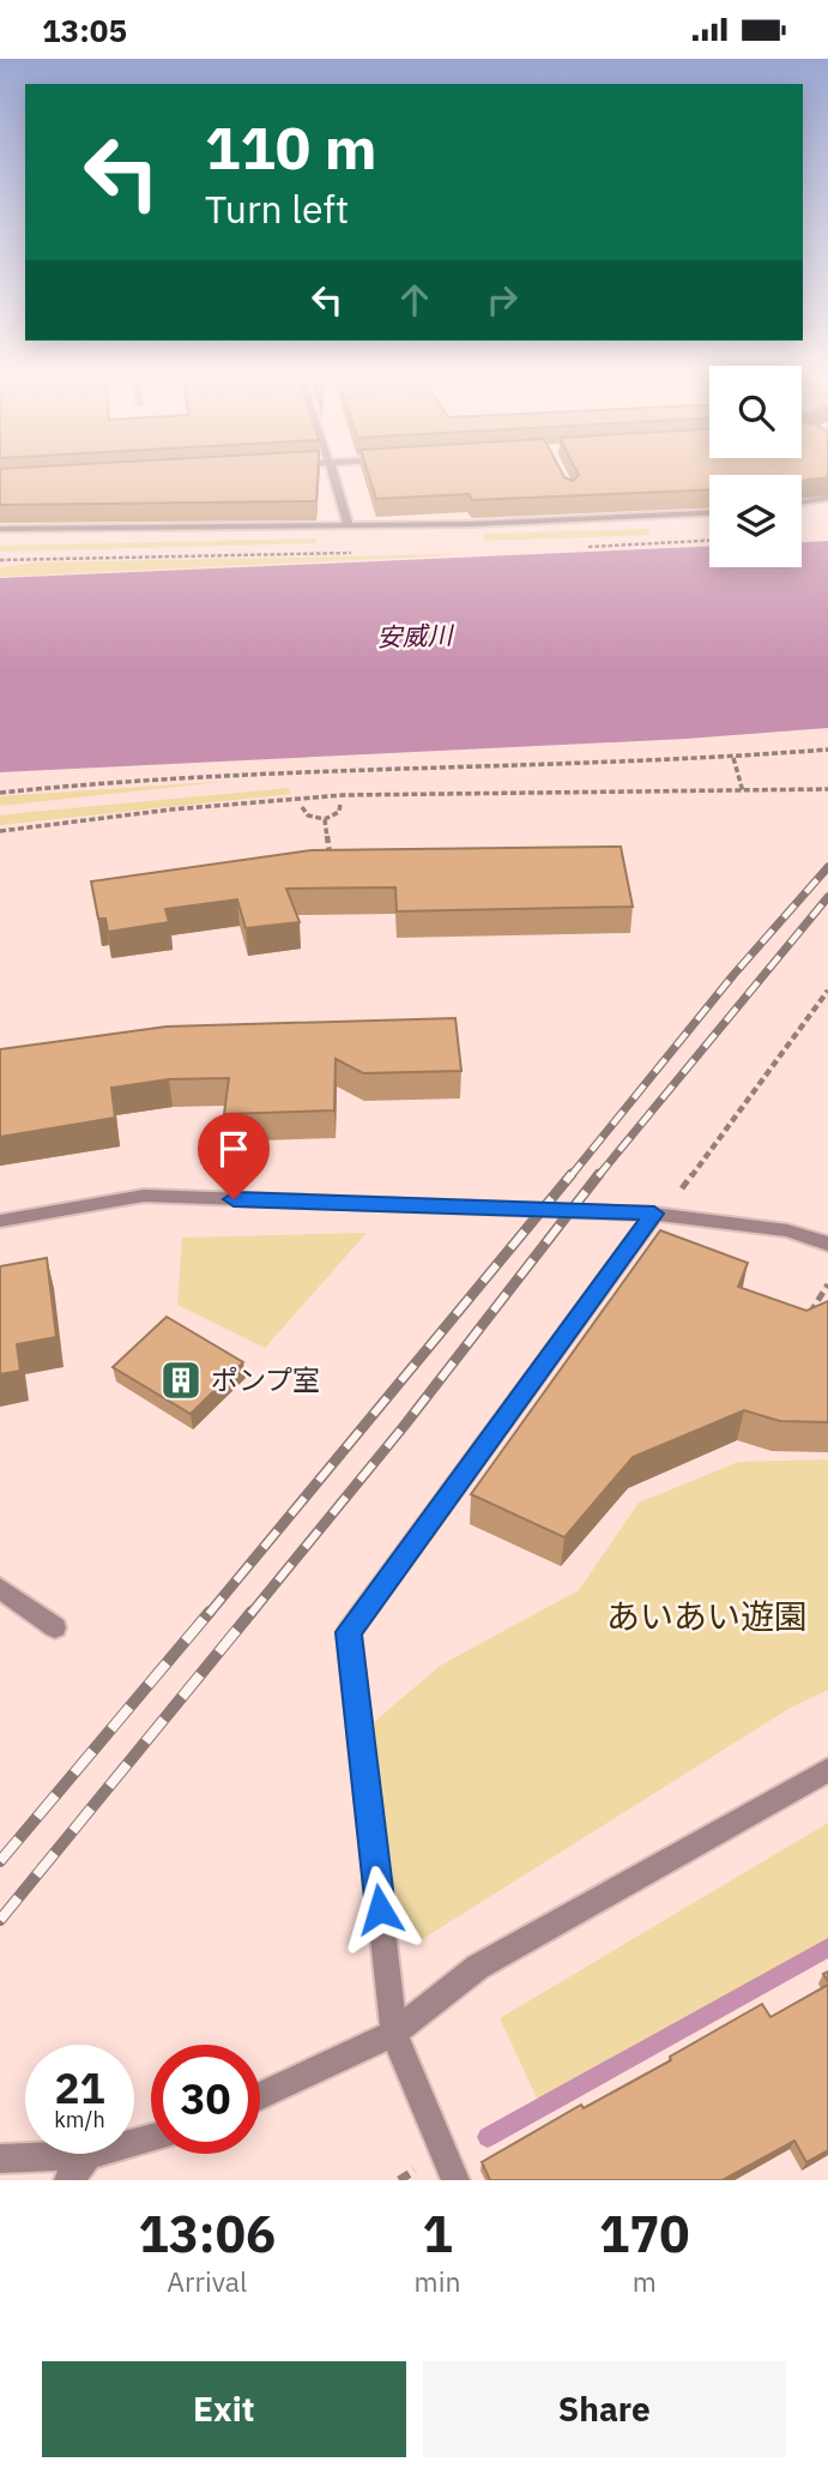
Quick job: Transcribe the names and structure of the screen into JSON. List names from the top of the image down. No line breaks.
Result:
{"water":["安威川"],"parks":["あいあい遊園"],"places":{"building":["ポンプ室"]},"page":{"status":"13:05","turn":["110 m","Turn left"],"speed":"21 km/h","limit":"30","eta":["13:06","Arrival","1","min","170","m"],"buttons":["Exit","Share"]}}
